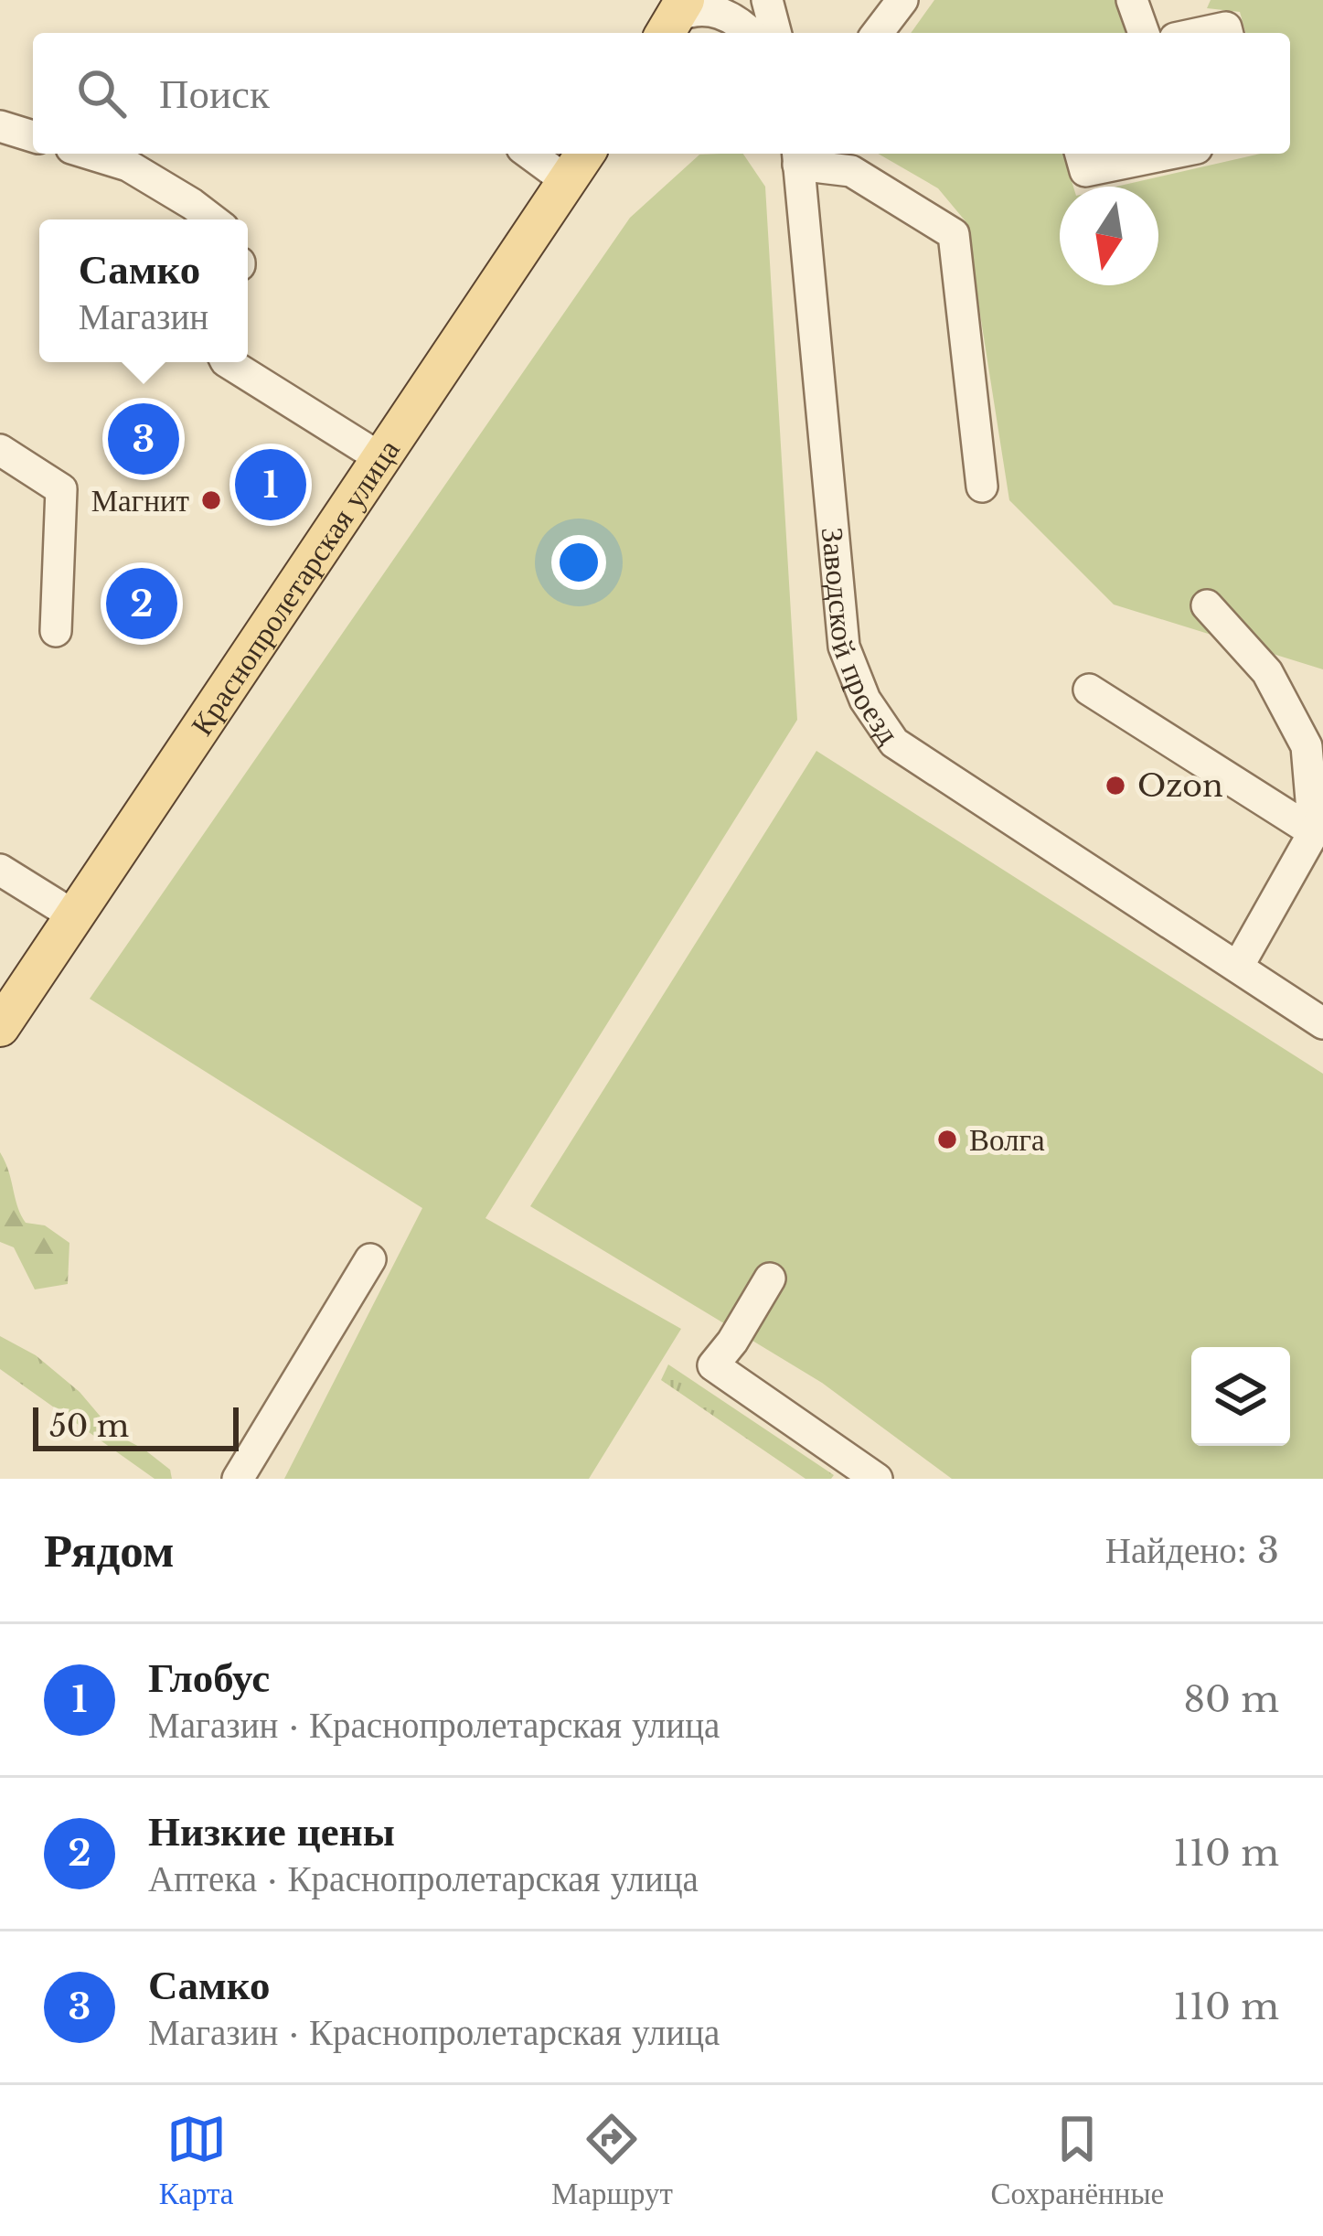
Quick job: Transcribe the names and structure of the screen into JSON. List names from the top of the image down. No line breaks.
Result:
{"streets":{"main road":["Краснопролетарская улица"],"street":["Заводской проезд"]},"places":["Магнит","Ozon","Волга"],"scale_bar":"50 m","north":"bottom","page":{"search":"Поиск","popup":["Самко","Магазин"],"pins":["3","1","2"],"scale":"50 m","heading":["Рядом","Найдено: 3"],"list":[{"mark":"1","name":"Глобус","note":"Магазин · Краснопролетарская улица","value":"80 m"},{"mark":"2","name":"Низкие цены","note":"Аптека · Краснопролетарская улица","value":"110 m"},{"mark":"3","name":"Самко","note":"Магазин · Краснопролетарская улица","value":"110 m"}],"nav":["Карта","Маршрут","Сохранённые"]}}
